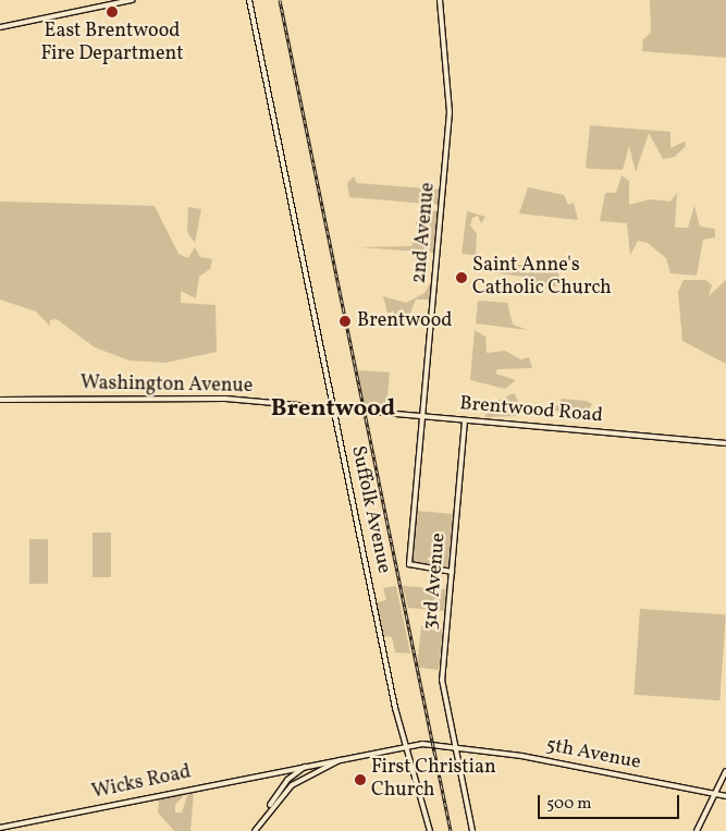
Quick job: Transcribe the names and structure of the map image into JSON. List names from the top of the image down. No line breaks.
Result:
{"streets":{"street":["2nd Avenue","Washington Avenue","Brentwood Road","Suffolk Avenue","3rd Avenue","5th Avenue","Wicks Road"]},"crossings":[["2nd Avenue","Brentwood Road"],["2nd Avenue","3rd Avenue"],["Washington Avenue","Brentwood Road"],["Washington Avenue","Suffolk Avenue"],["Brentwood Road","Suffolk Avenue"],["Brentwood Road","3rd Avenue"],["Suffolk Avenue","Wicks Road"],["3rd Avenue","5th Avenue"],["3rd Avenue","Wicks Road"],["5th Avenue","Wicks Road"]],"districts":["Brentwood"],"places":["East Brentwood Fire Department","Saint Anne's Catholic Church","Brentwood","First Christian Church"],"scale_bar":"500 m"}
